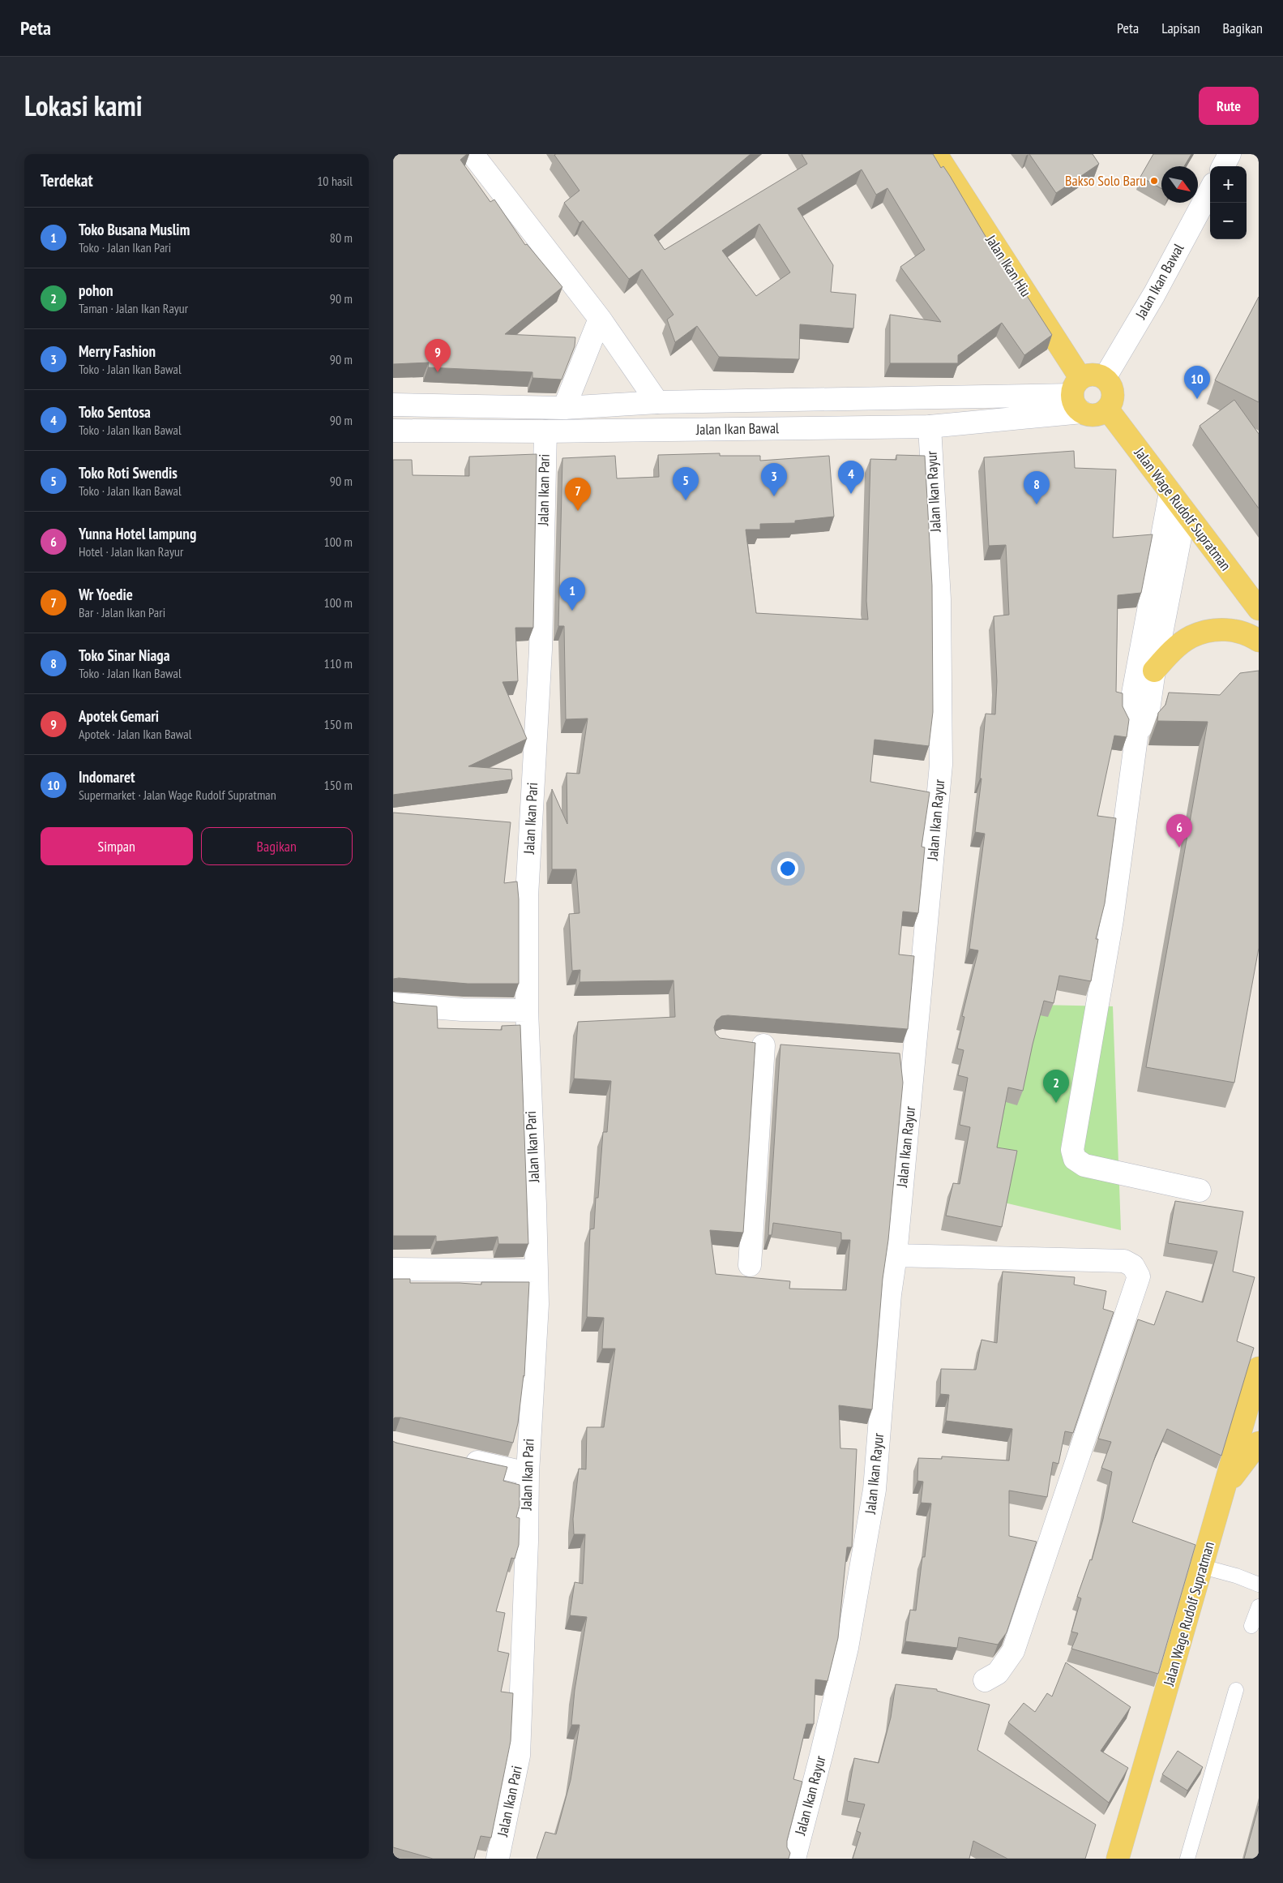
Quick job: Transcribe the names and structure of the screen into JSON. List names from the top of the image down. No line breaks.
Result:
{"streets":{"main road":["Jalan Ikan Hiu","Jalan Wage Rudolf Supratman"],"street":["Jalan Ikan Bawal","Jalan Ikan Pari","Jalan Ikan Rayur"]},"crossings":[["Jalan Ikan Hiu","Jalan Ikan Bawal"],["Jalan Ikan Hiu","Jalan Wage Rudolf Supratman"],["Jalan Ikan Bawal","Jalan Ikan Pari"],["Jalan Ikan Bawal","Jalan Ikan Rayur"],["Jalan Ikan Bawal","Jalan Wage Rudolf Supratman"]],"places":["Bakso Solo Baru"],"north":"bottom right","page":{"header":"Peta","nav":["Peta","Lapisan","Bagikan"],"title":"Lokasi kami","buttons":["Rute",["Simpan","Bagikan"]],"heading":["Terdekat","10 hasil"],"map_buttons":["+","−"],"list":[{"mark":"1","name":"Toko Busana Muslim","note":"Toko · Jalan Ikan Pari","value":"80 m"},{"mark":"2","name":"pohon","note":"Taman · Jalan Ikan Rayur","value":"90 m"},{"mark":"3","name":"Merry Fashion","note":"Toko · Jalan Ikan Bawal","value":"90 m"},{"mark":"4","name":"Toko Sentosa","note":"Toko · Jalan Ikan Bawal","value":"90 m"},{"mark":"5","name":"Toko Roti Swendis","note":"Toko · Jalan Ikan Bawal","value":"90 m"},{"mark":"6","name":"Yunna Hotel lampung","note":"Hotel · Jalan Ikan Rayur","value":"100 m"},{"mark":"7","name":"Wr Yoedie","note":"Bar · Jalan Ikan Pari","value":"100 m"},{"mark":"8","name":"Toko Sinar Niaga","note":"Toko · Jalan Ikan Bawal","value":"110 m"},{"mark":"9","name":"Apotek Gemari","note":"Apotek · Jalan Ikan Bawal","value":"150 m"},{"mark":"10","name":"Indomaret","note":"Supermarket · Jalan Wage Rudolf Supratman","value":"150 m"}],"pins":["9","10","4","3","5","8","7","1","6","2"]}}
